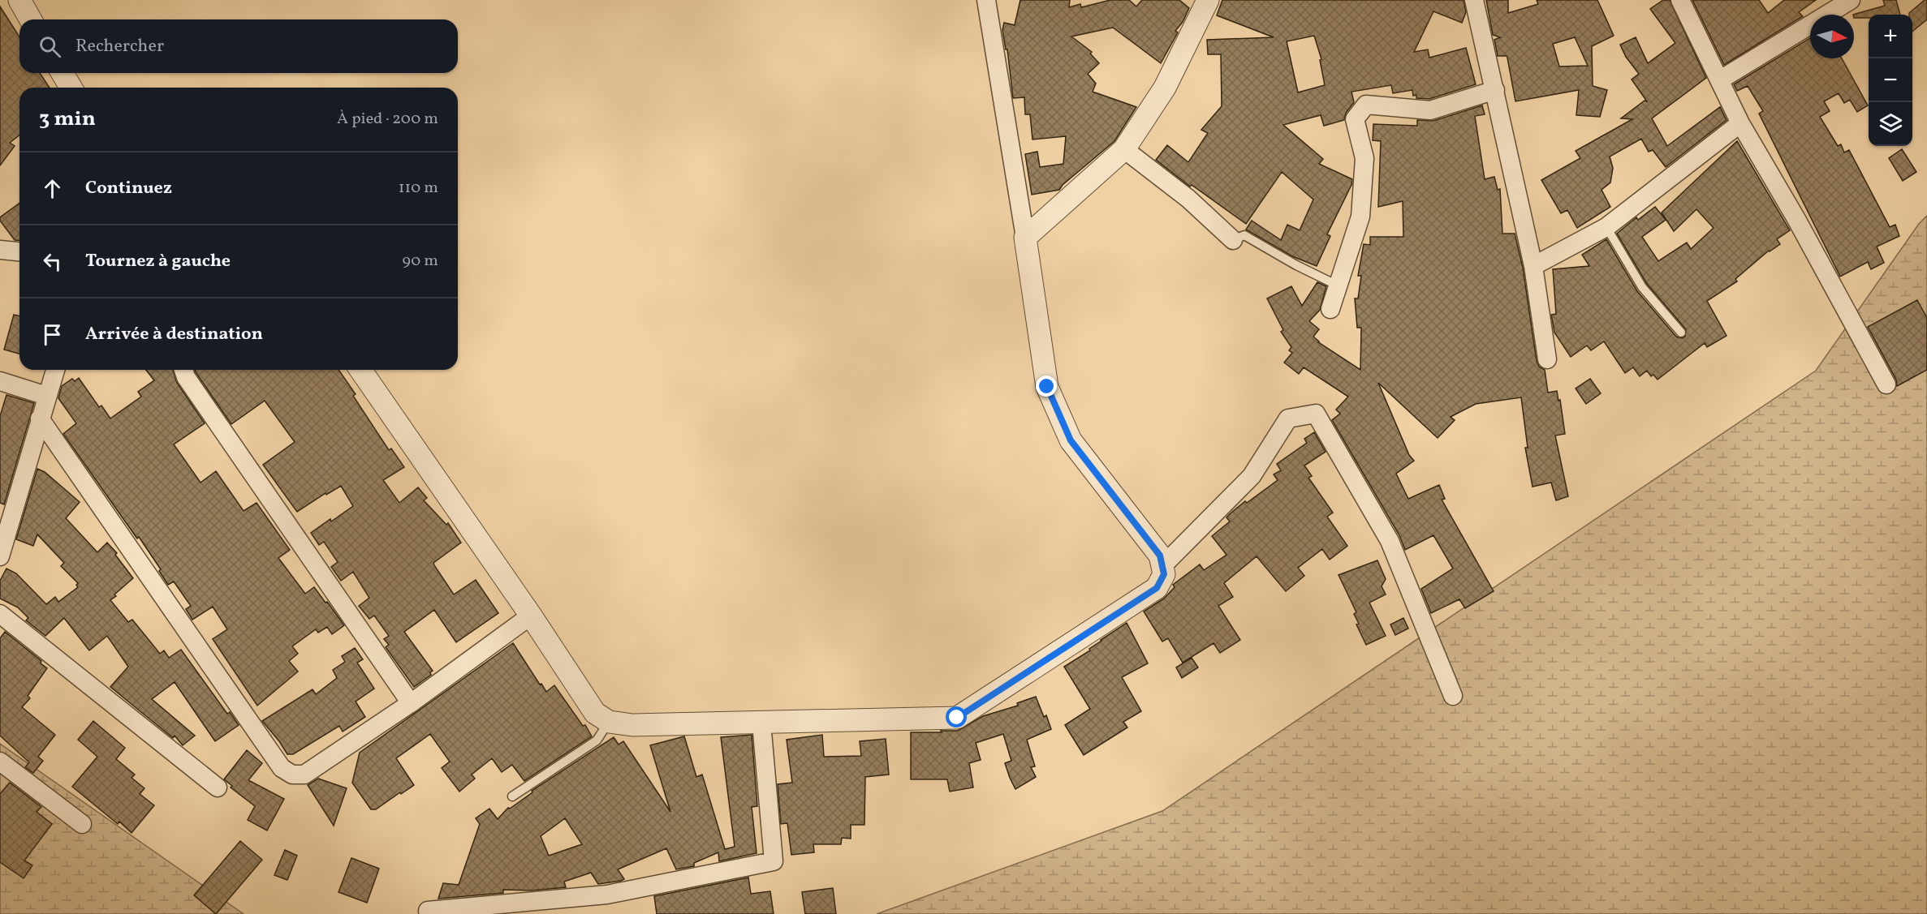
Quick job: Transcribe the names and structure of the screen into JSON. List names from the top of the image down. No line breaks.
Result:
{"north":"right","page":{"map_buttons":["+","−"],"search":"Rechercher","heading":["3 min","À pied · 200 m"],"list":[["Continuez","110 m"],["Tournez à gauche","90 m"],"Arrivée à destination"]}}
